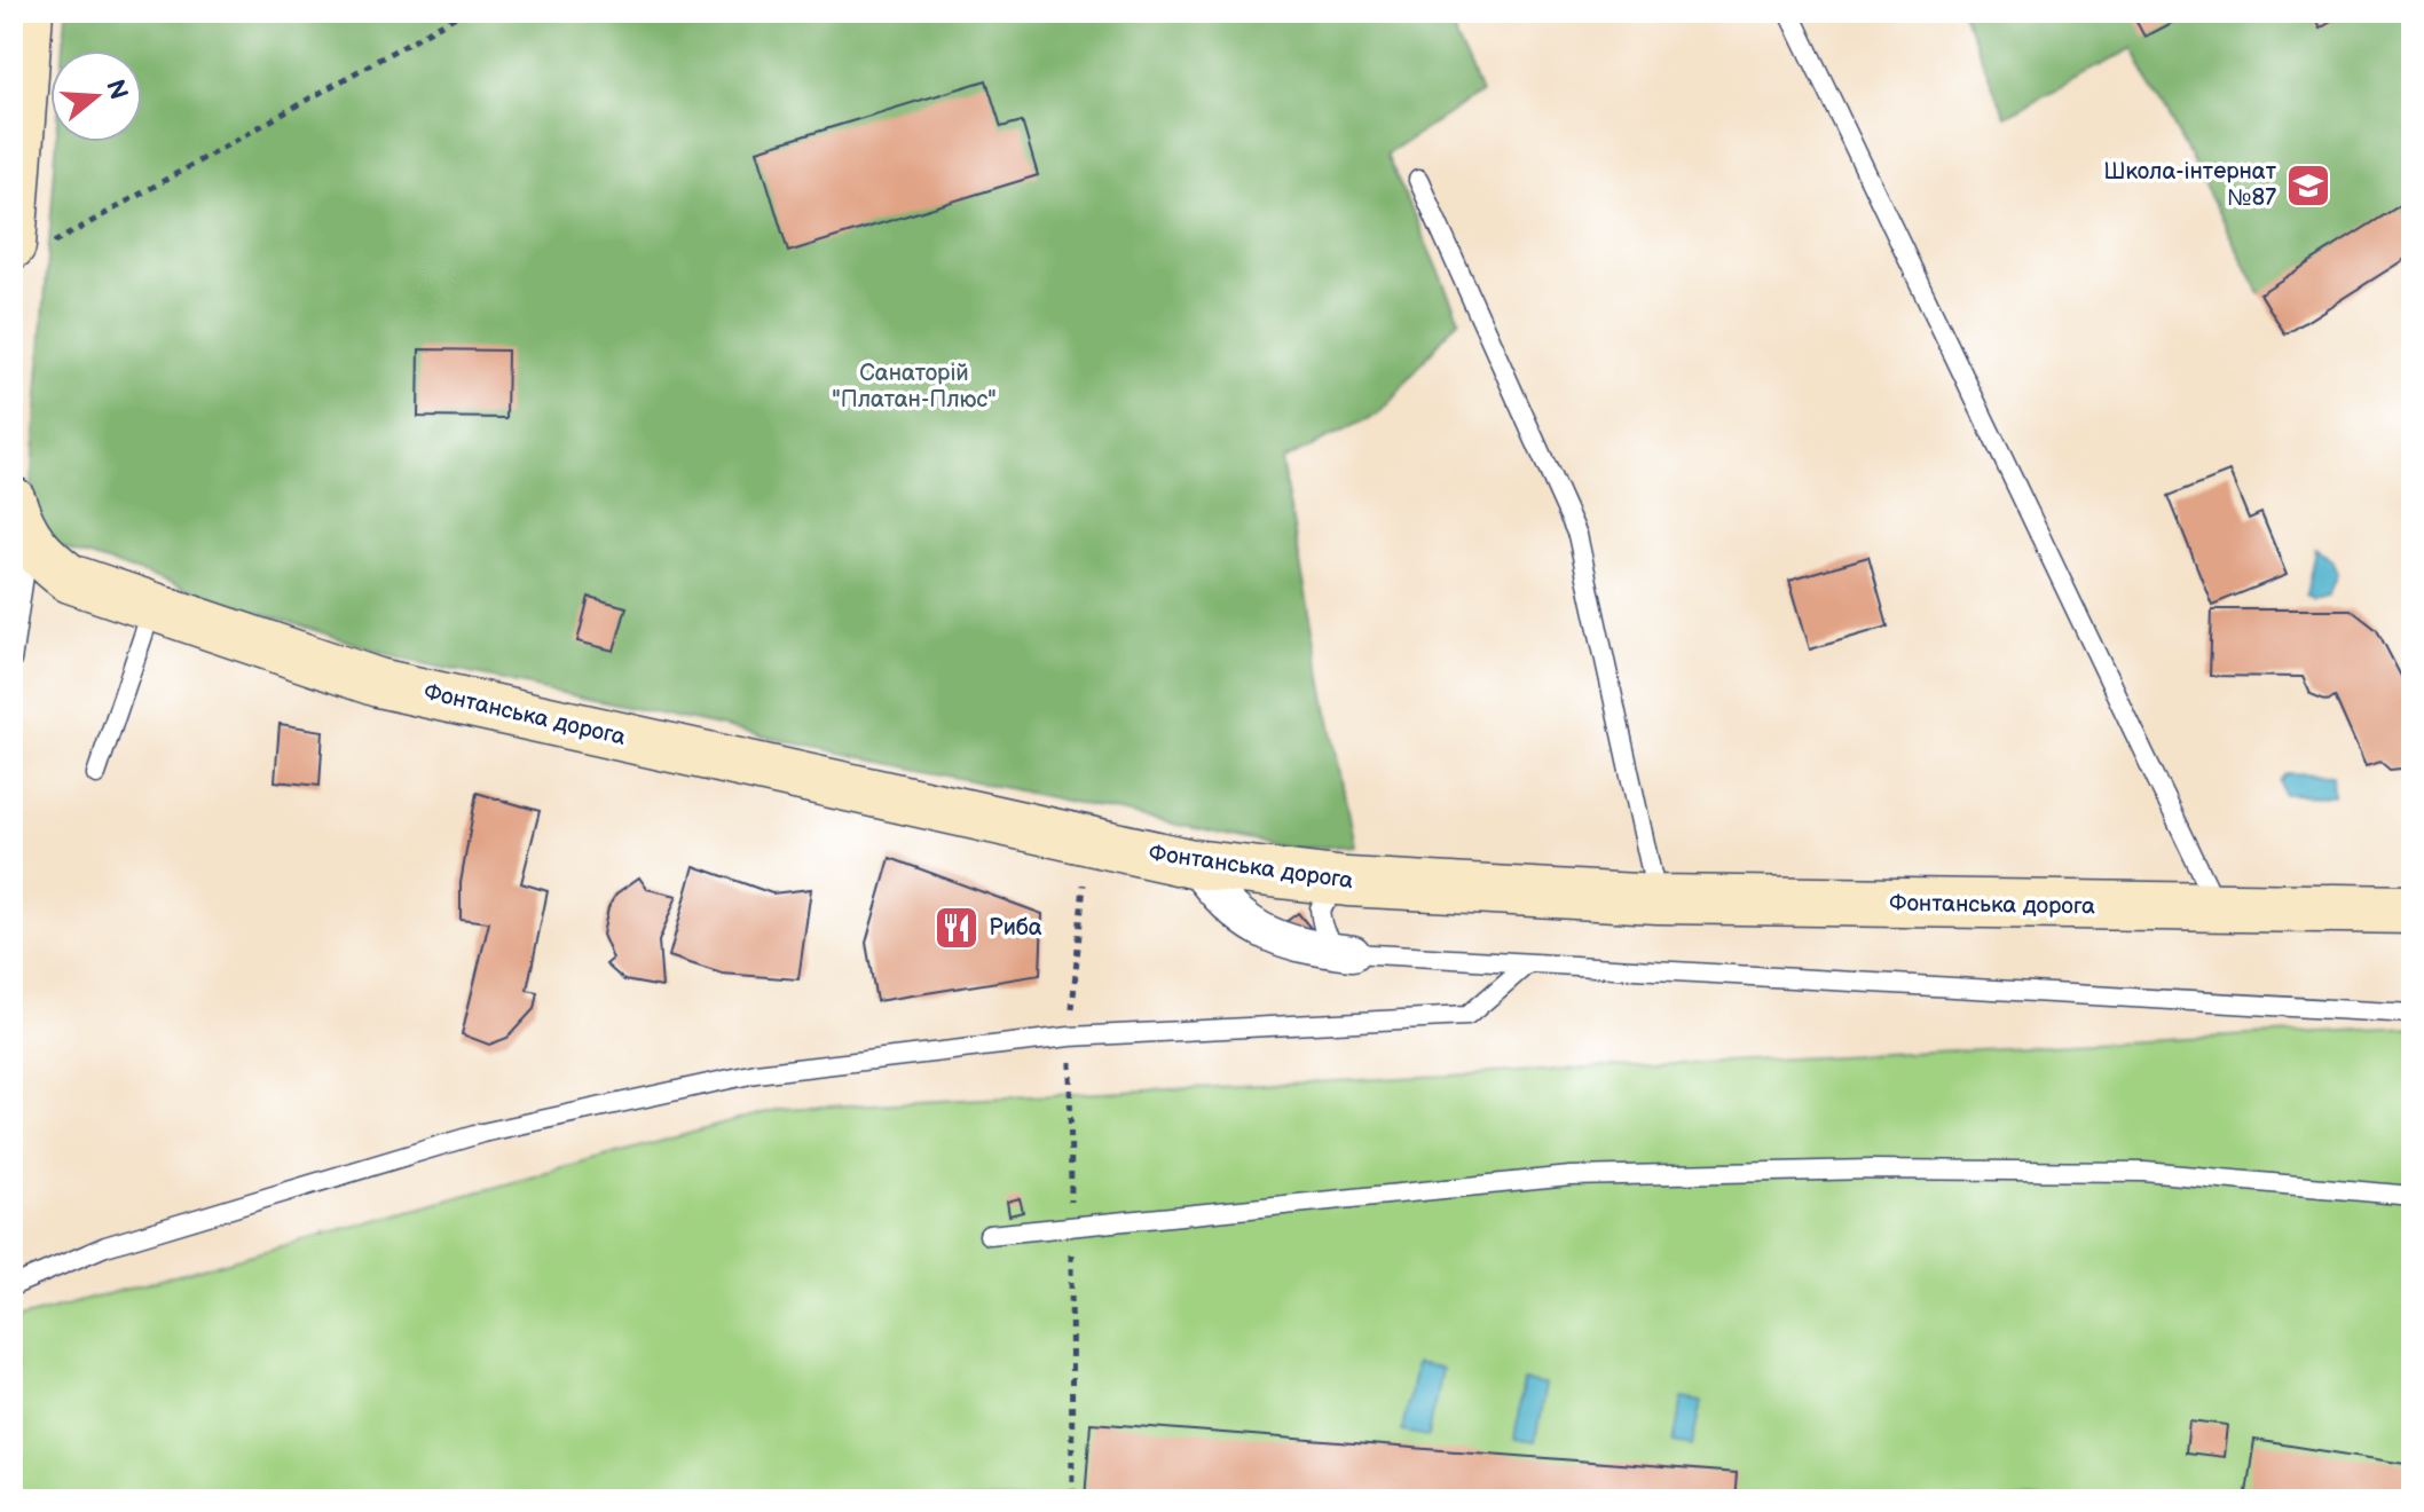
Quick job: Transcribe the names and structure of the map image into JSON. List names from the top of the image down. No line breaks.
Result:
{"streets":{"main road":["Фонтанська дорога"]},"parks":["Санаторій \"Платан-Плюс\""],"places":{"school or university":["Школа-інтернат №87"],"restaurant":["Риба"]},"north":"right"}
